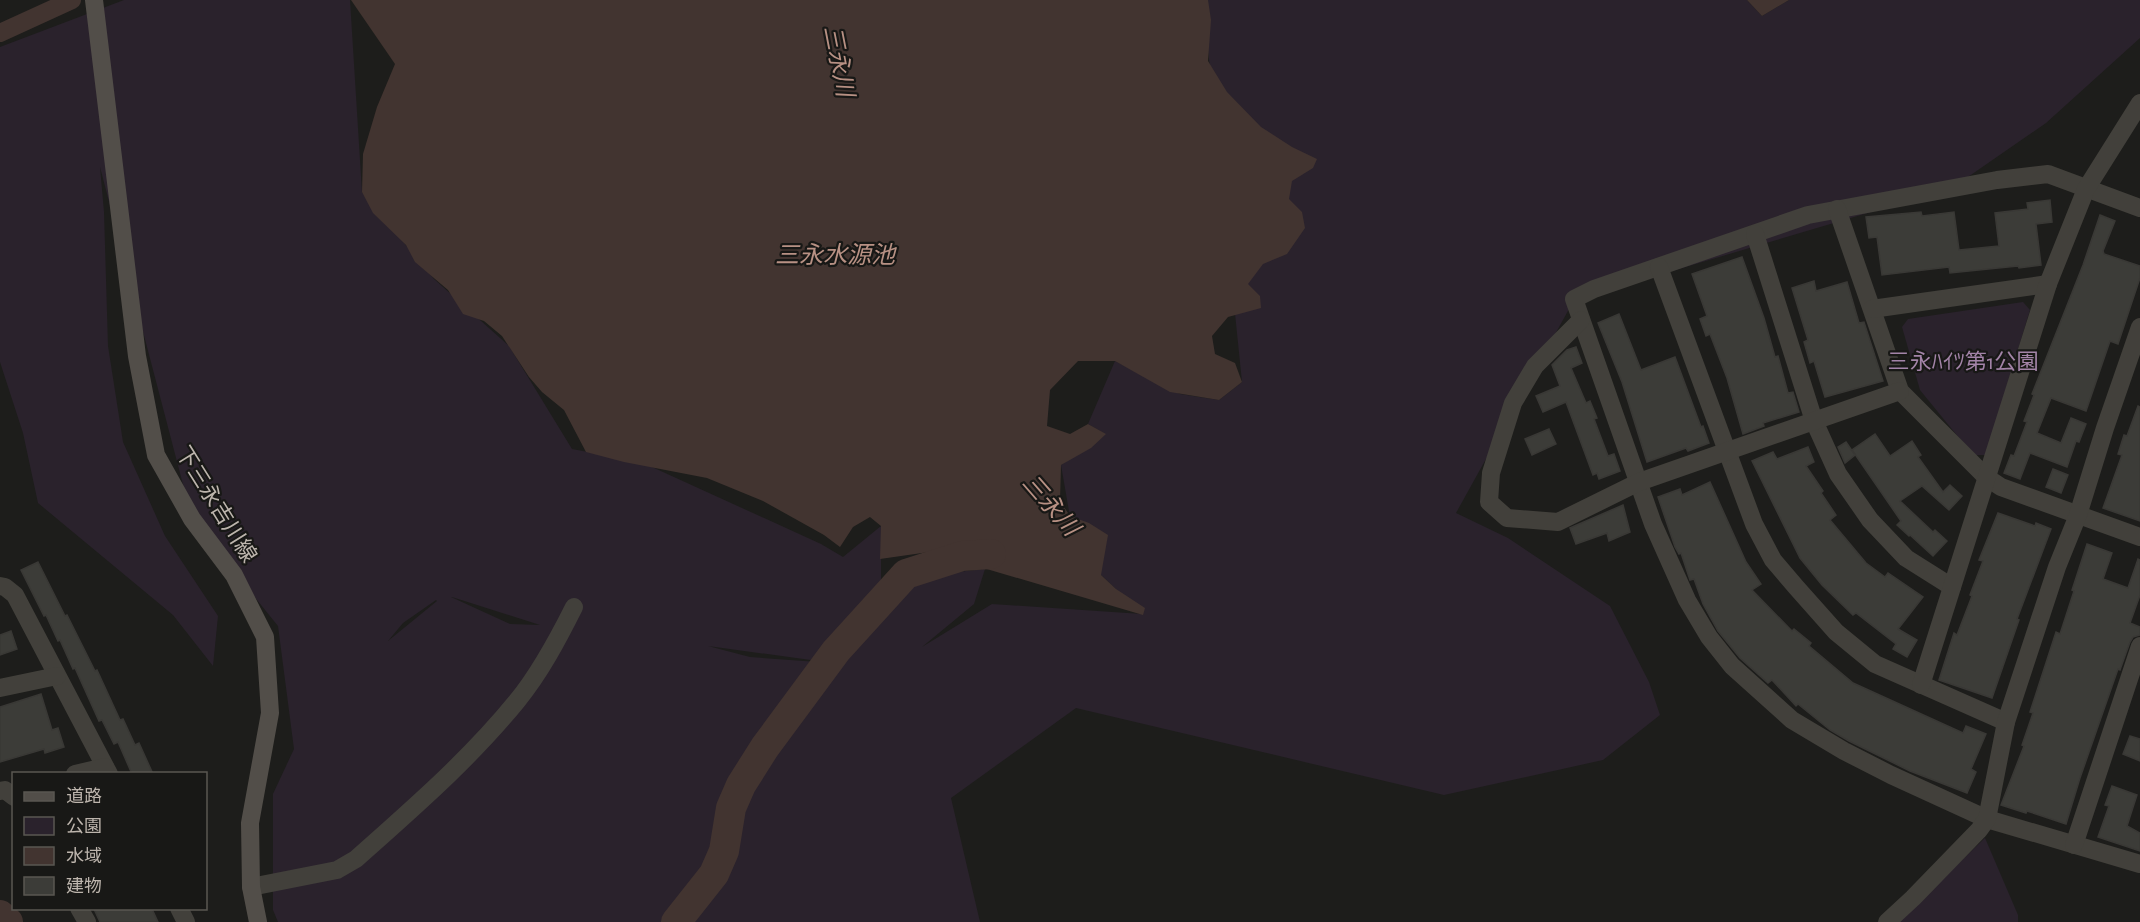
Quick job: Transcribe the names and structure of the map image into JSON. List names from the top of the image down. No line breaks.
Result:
{"streets":{"main road":["下三永吉川線"]},"water":["三永川","三永水源池"],"parks":["三永ﾊｲﾂ第1公園"],"legend":["道路","公園","水域","建物"]}
